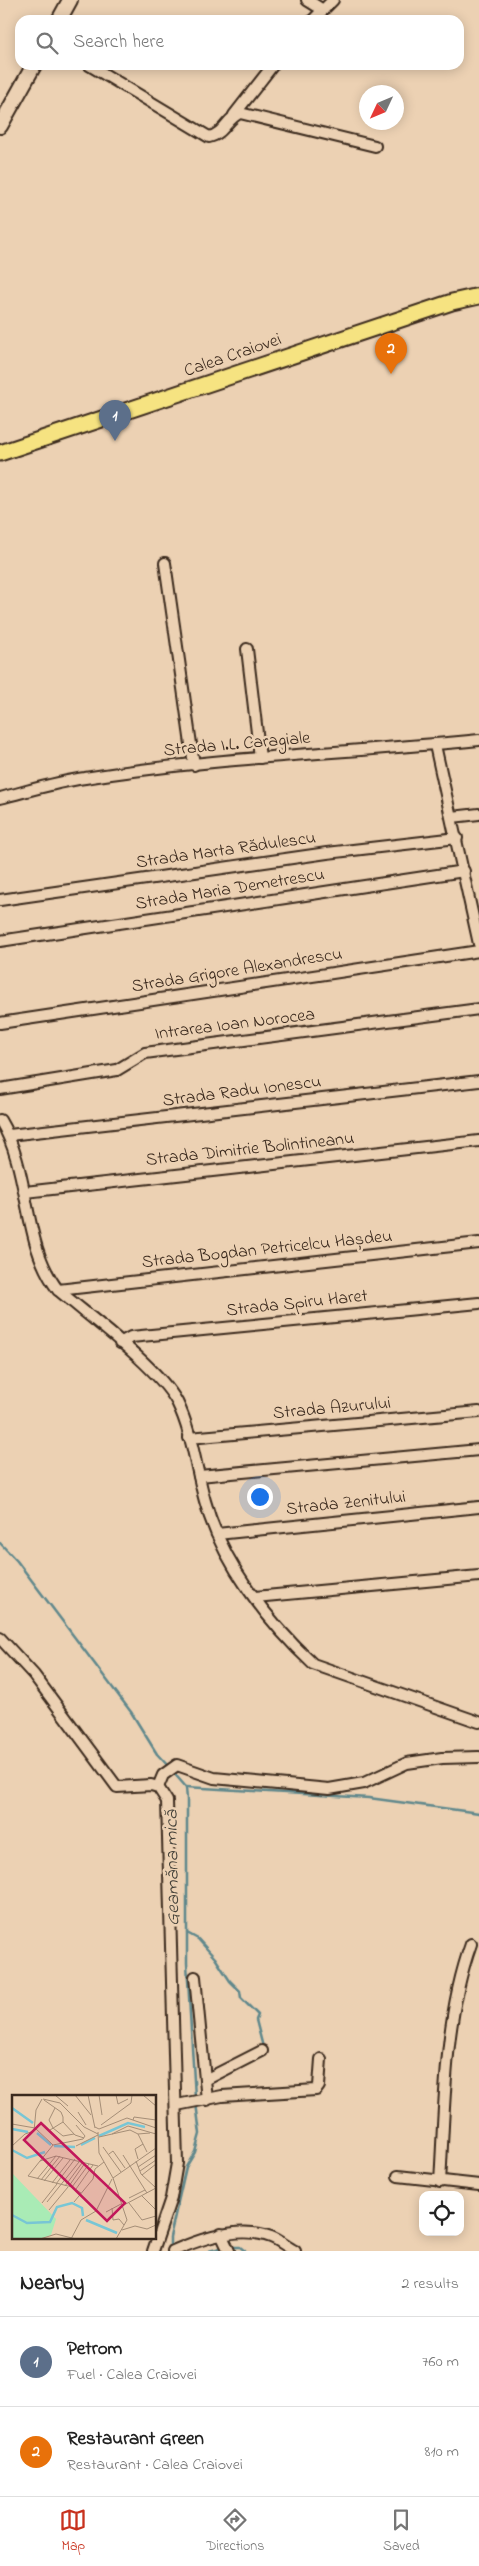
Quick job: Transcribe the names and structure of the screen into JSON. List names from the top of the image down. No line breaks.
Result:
{"streets":{"main road":["Calea Craiovei"],"street":["Strada I.L. Caragiale","Strada Marta Rădulescu","Strada Maria Demetrescu","Strada Grigore Alexandrescu","Intrarea Ioan Norocea","Strada Radu Ionescu","Strada Dimitrie Bolintineanu","Strada Bogdan Petricelcu Hașdeu","Strada Spiru Haret","Strada Azurului","Strada Zenitului"]},"water":["Geamăna mică"],"north":"bottom left","page":{"search":"Search here","pins":["2","1"],"heading":["Nearby","2 results"],"list":[{"mark":"1","name":"Petrom","note":"Fuel · Calea Craiovei","value":"760 m"},{"mark":"2","name":"Restaurant Green","note":"Restaurant · Calea Craiovei","value":"810 m"}],"nav":["Map","Directions","Saved"]}}
